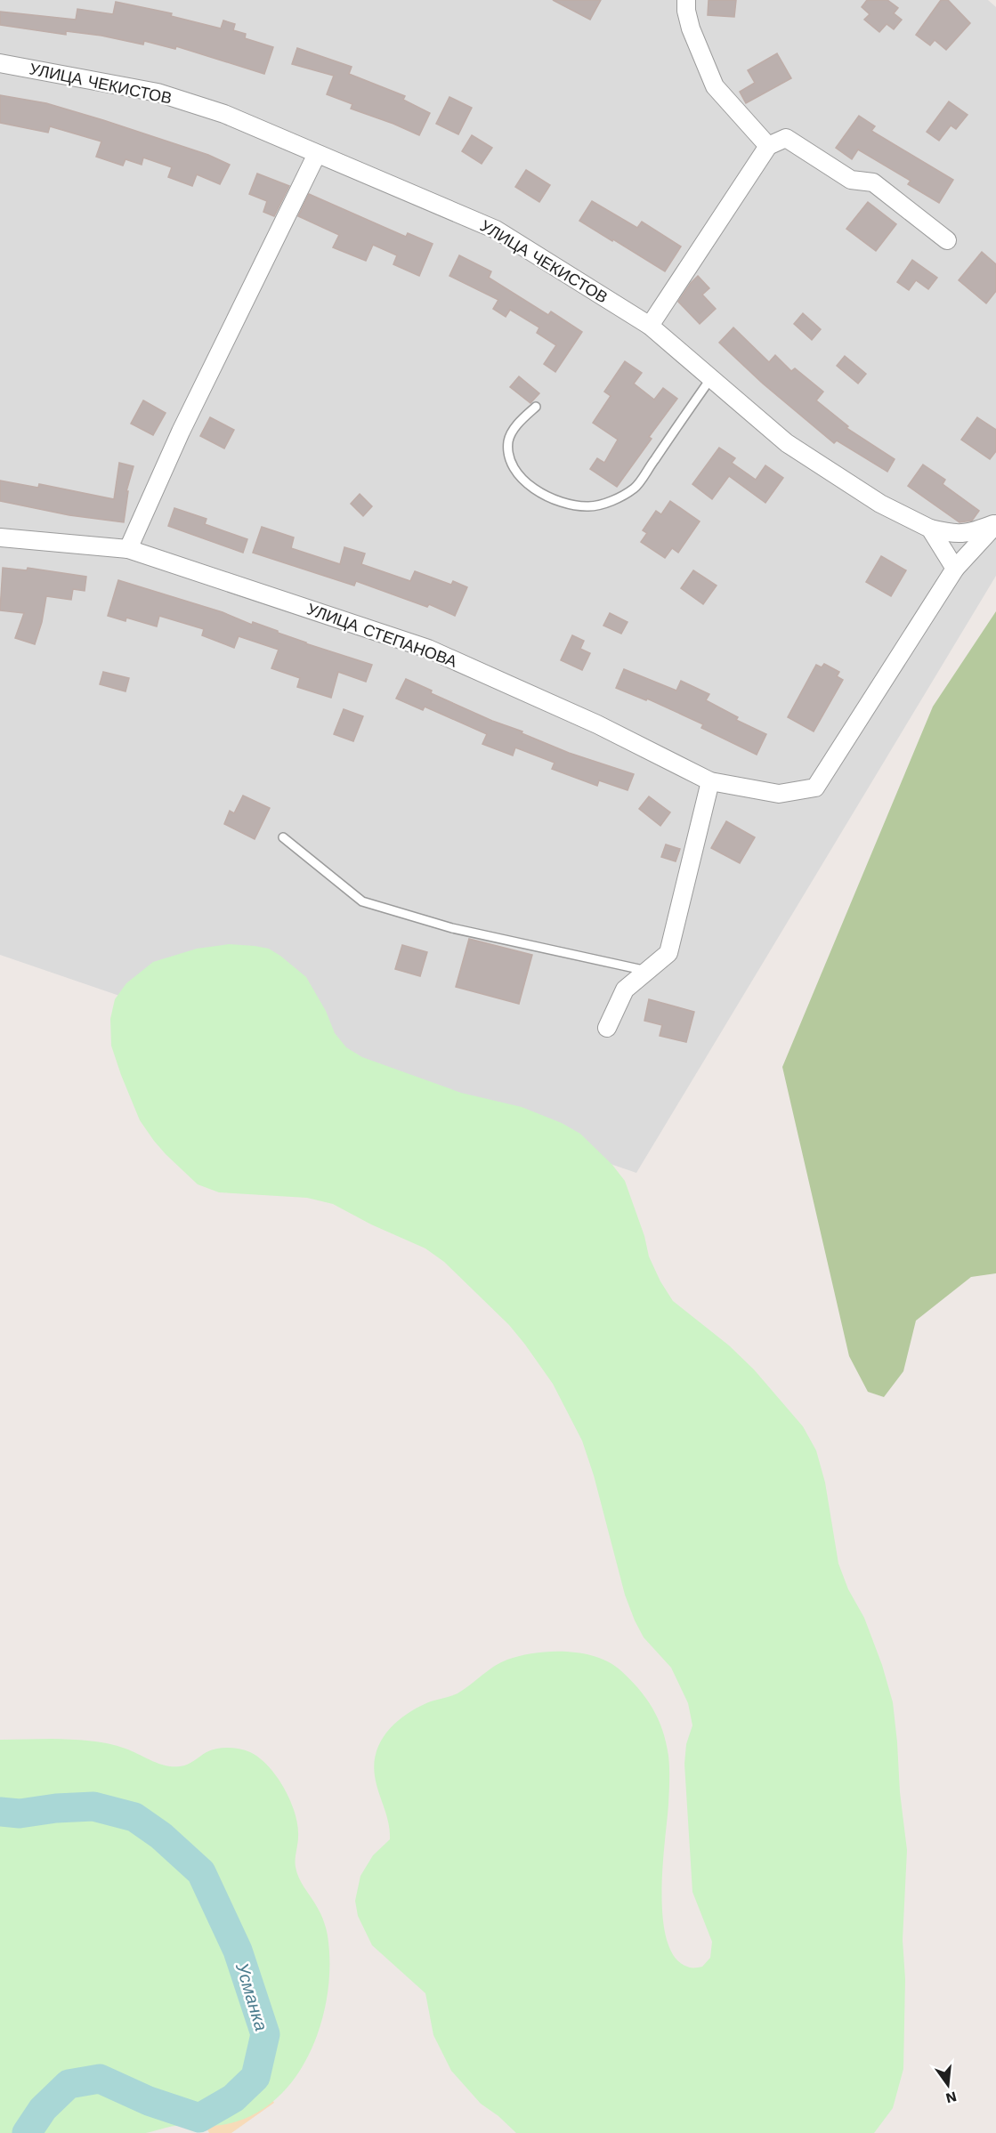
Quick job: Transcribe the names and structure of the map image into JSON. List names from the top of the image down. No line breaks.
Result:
{"streets":{"street":["УЛИЦА ЧЕКИСТОВ","УЛИЦА СТЕПАНОВА"]},"crossings":[["УЛИЦА ЧЕКИСТОВ","УЛИЦА СТЕПАНОВА"]],"water":["Усманка"],"north":"bottom"}
